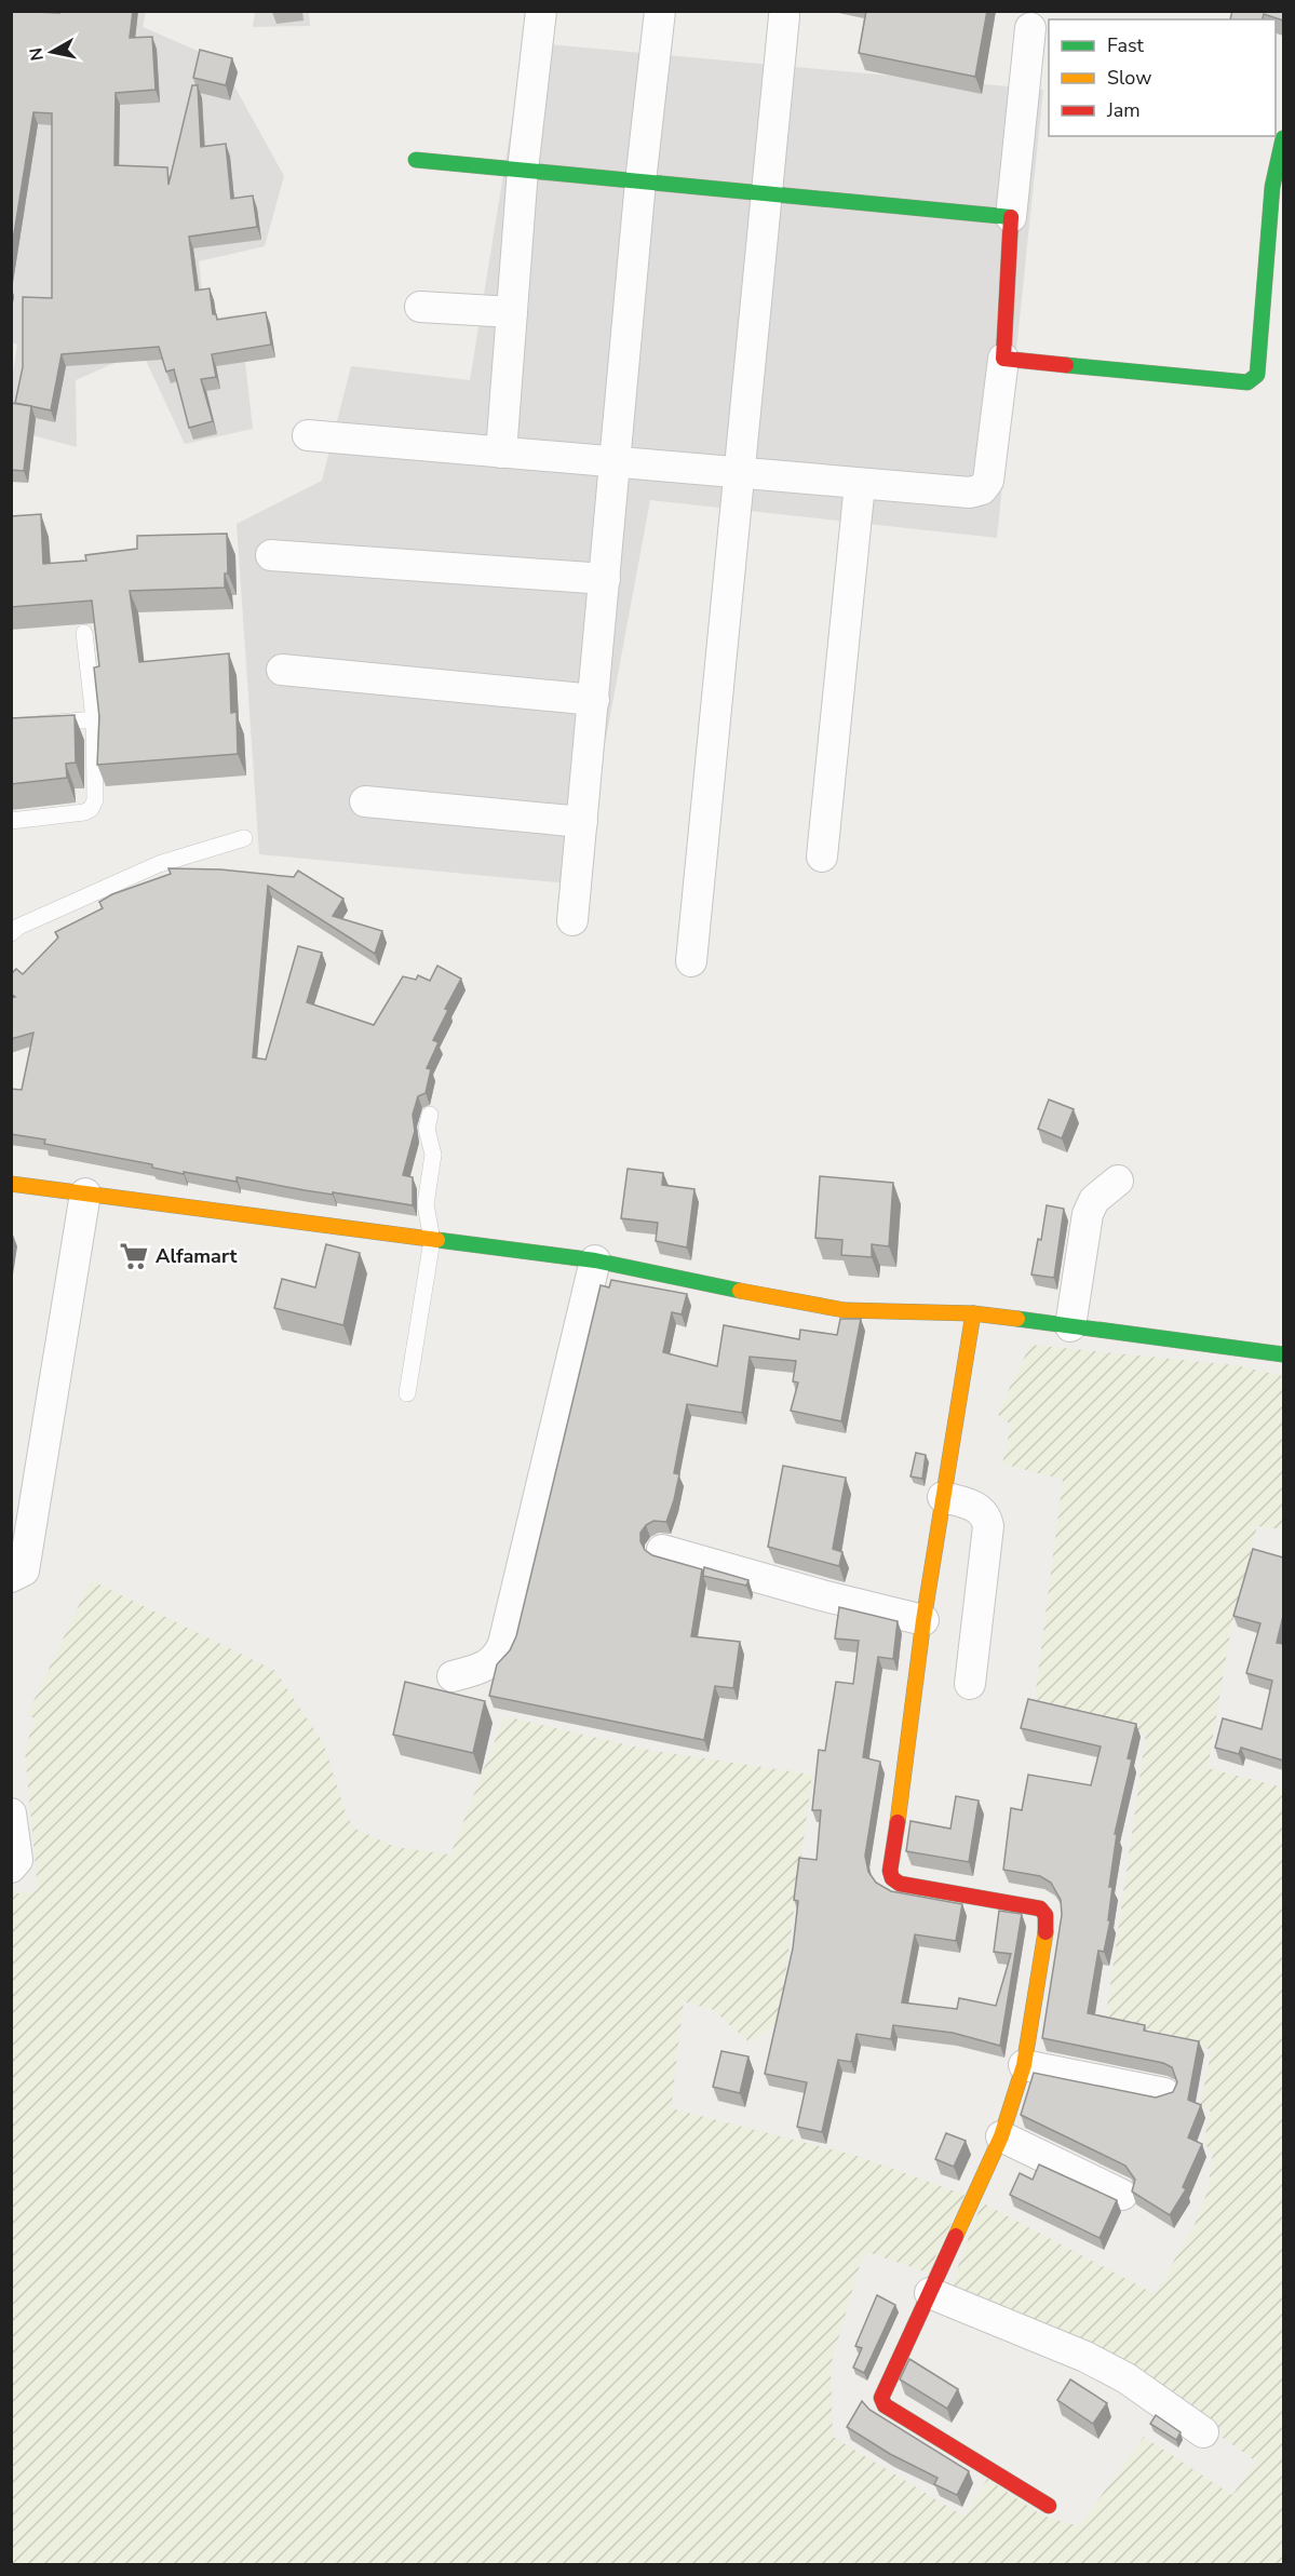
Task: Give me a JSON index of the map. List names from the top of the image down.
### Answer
{
  "places": {
    "supermarket": ["Alfamart"]
  },
  "legend": ["Fast", "Slow", "Jam"],
  "north": "left"
}
